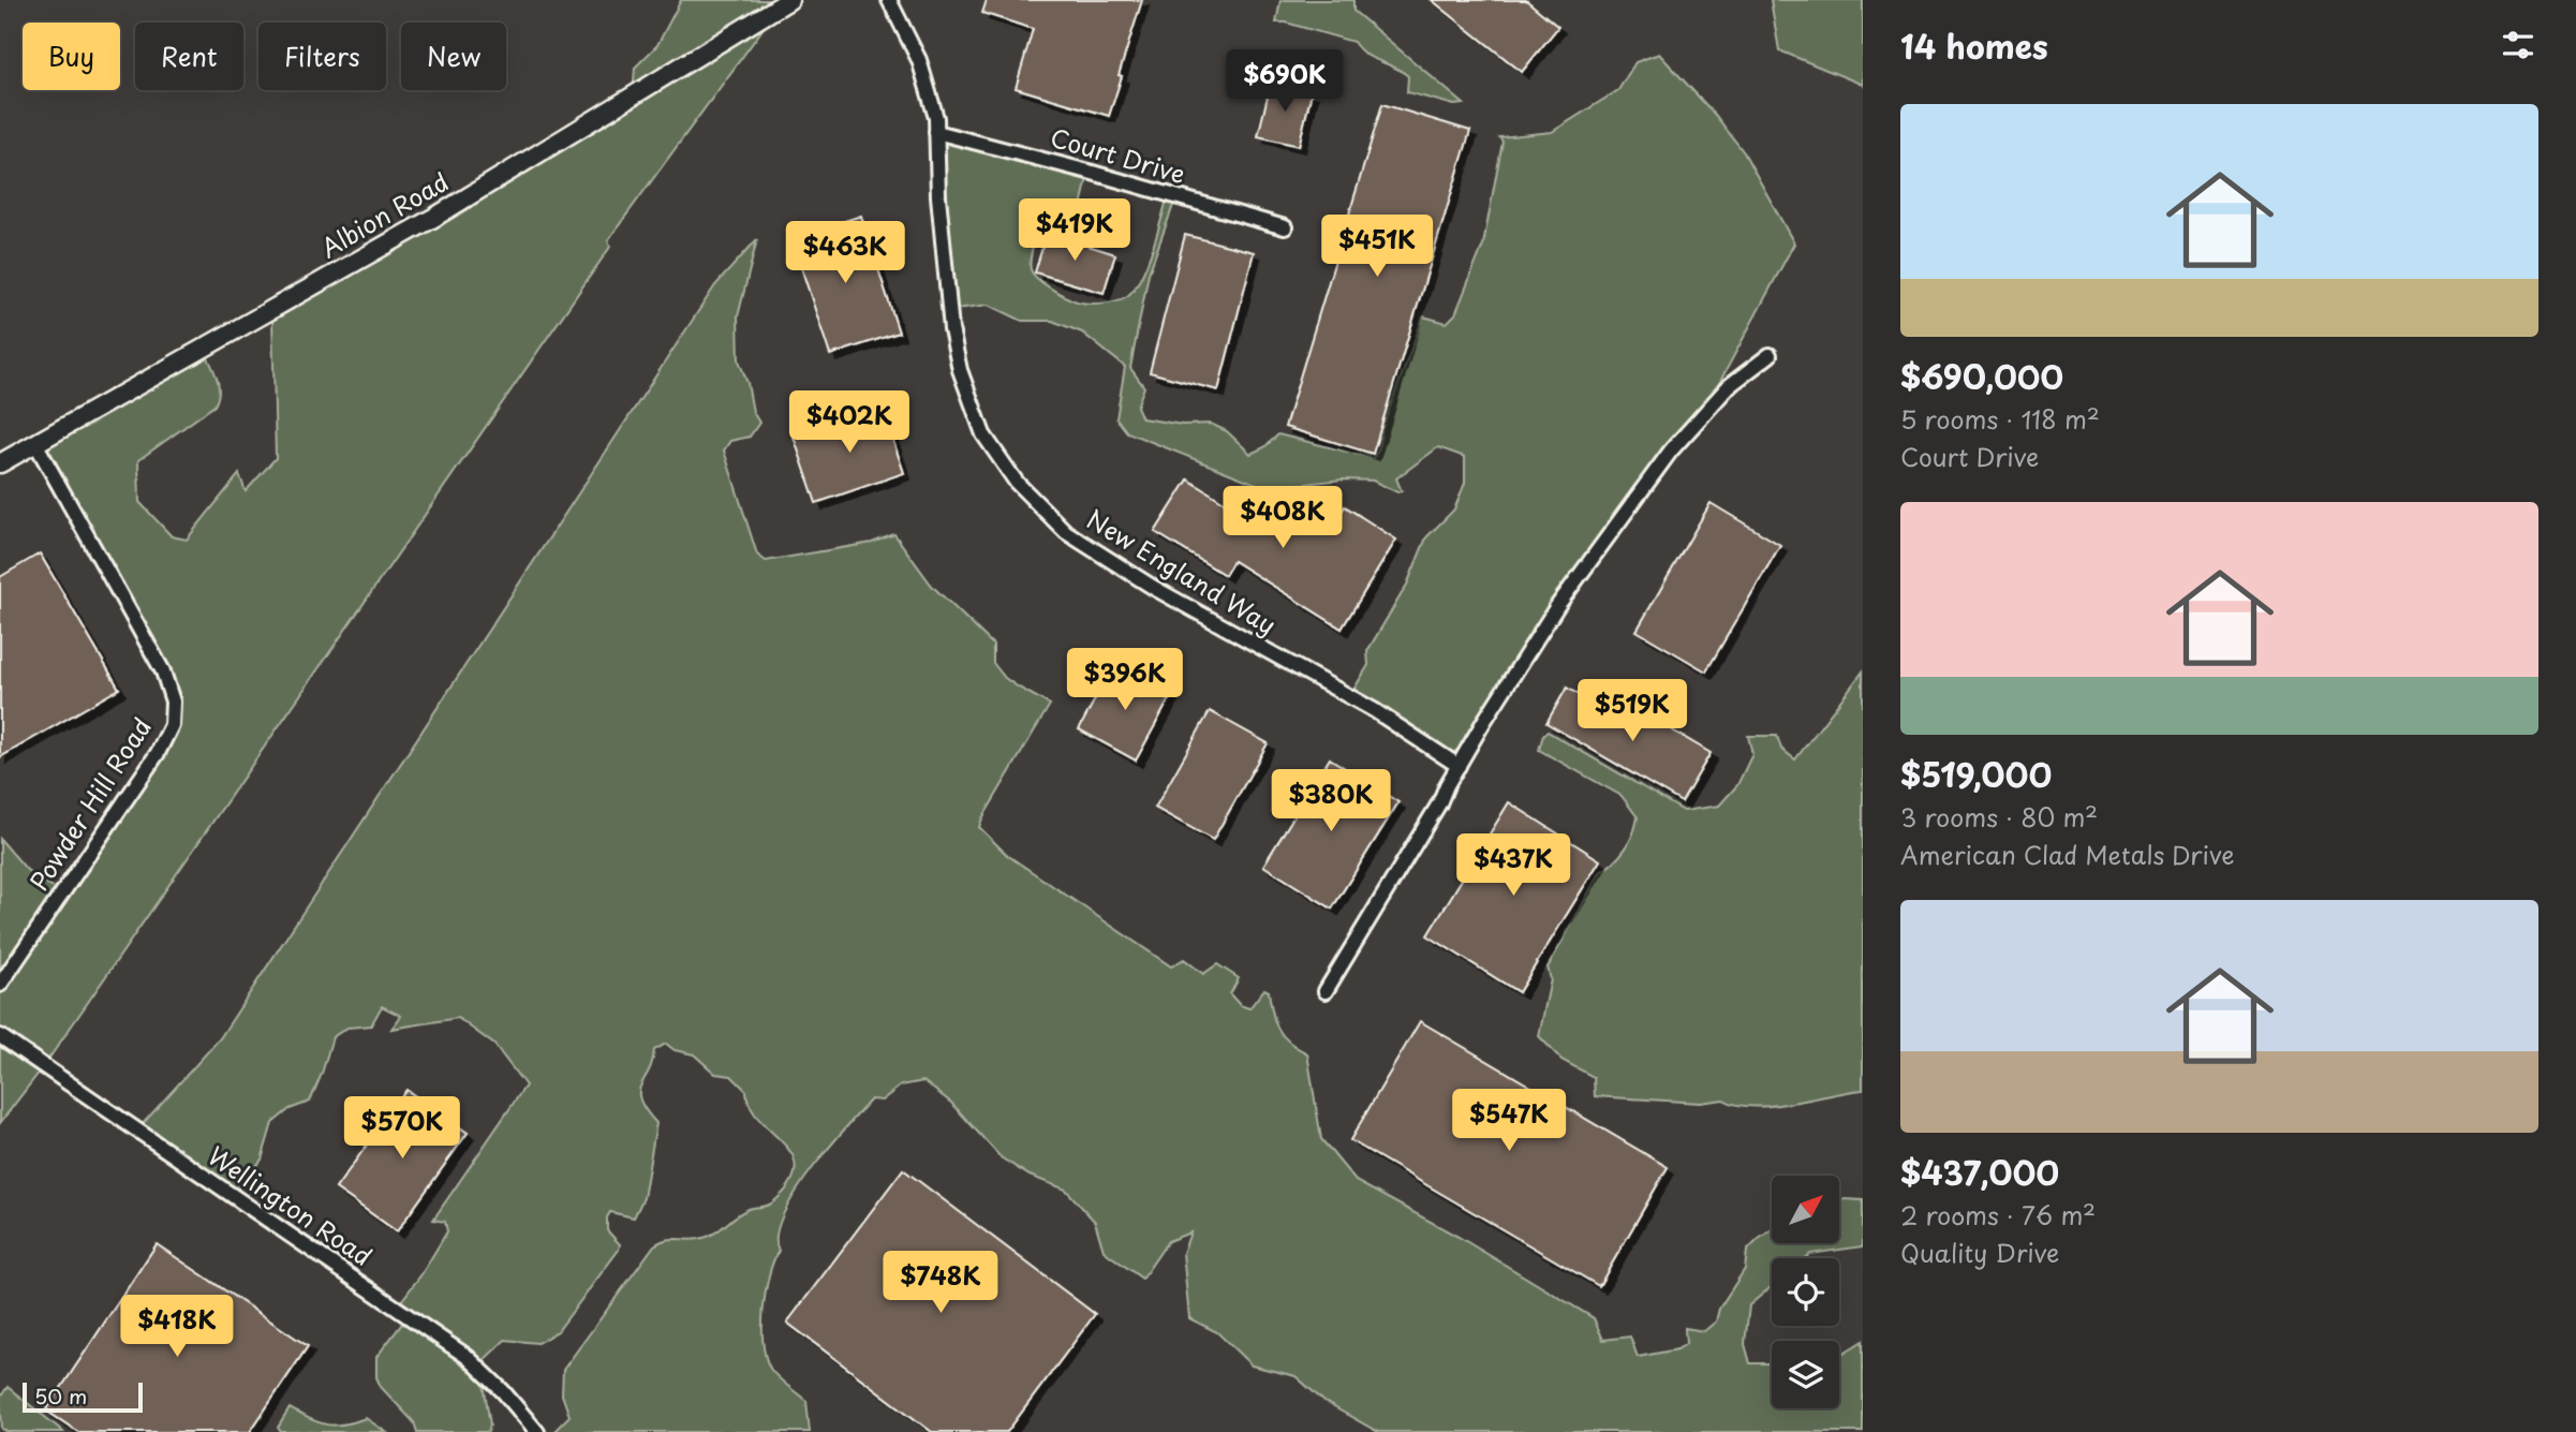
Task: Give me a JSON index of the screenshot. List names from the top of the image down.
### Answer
{
  "streets": {
    "main road": ["Albion Road"],
    "street": [
      "Court Drive",
      "New England Way",
      "Powder Hill Road",
      "Wellington Road"
    ]
  },
  "crossings": [
    ["Court Drive", "New England Way"],
    ["Albion Road", "Powder Hill Road"]
  ],
  "scale_bar": "50 m",
  "north": "top right",
  "page": {
    "heading": "14 homes",
    "chip": [
      "Buy",
      "Rent",
      "Filters",
      "New"
    ],
    "price": [
      "$690K",
      "$419K",
      "$451K",
      "$463K",
      "$402K",
      "$408K",
      "$396K",
      "$519K",
      "$380K",
      "$437K",
      "$547K",
      "$570K",
      "$748K",
      "$418K"
    ],
    "list": [
      {
        "name": "$690,000",
        "note": "5 rooms · 118 m² · Court Drive"
      },
      {
        "name": "$519,000",
        "note": "3 rooms · 80 m² · American Clad Metals Drive"
      },
      {
        "name": "$437,000",
        "note": "2 rooms · 76 m² · Quality Drive"
      }
    ],
    "scale": "50 m"
  }
}
